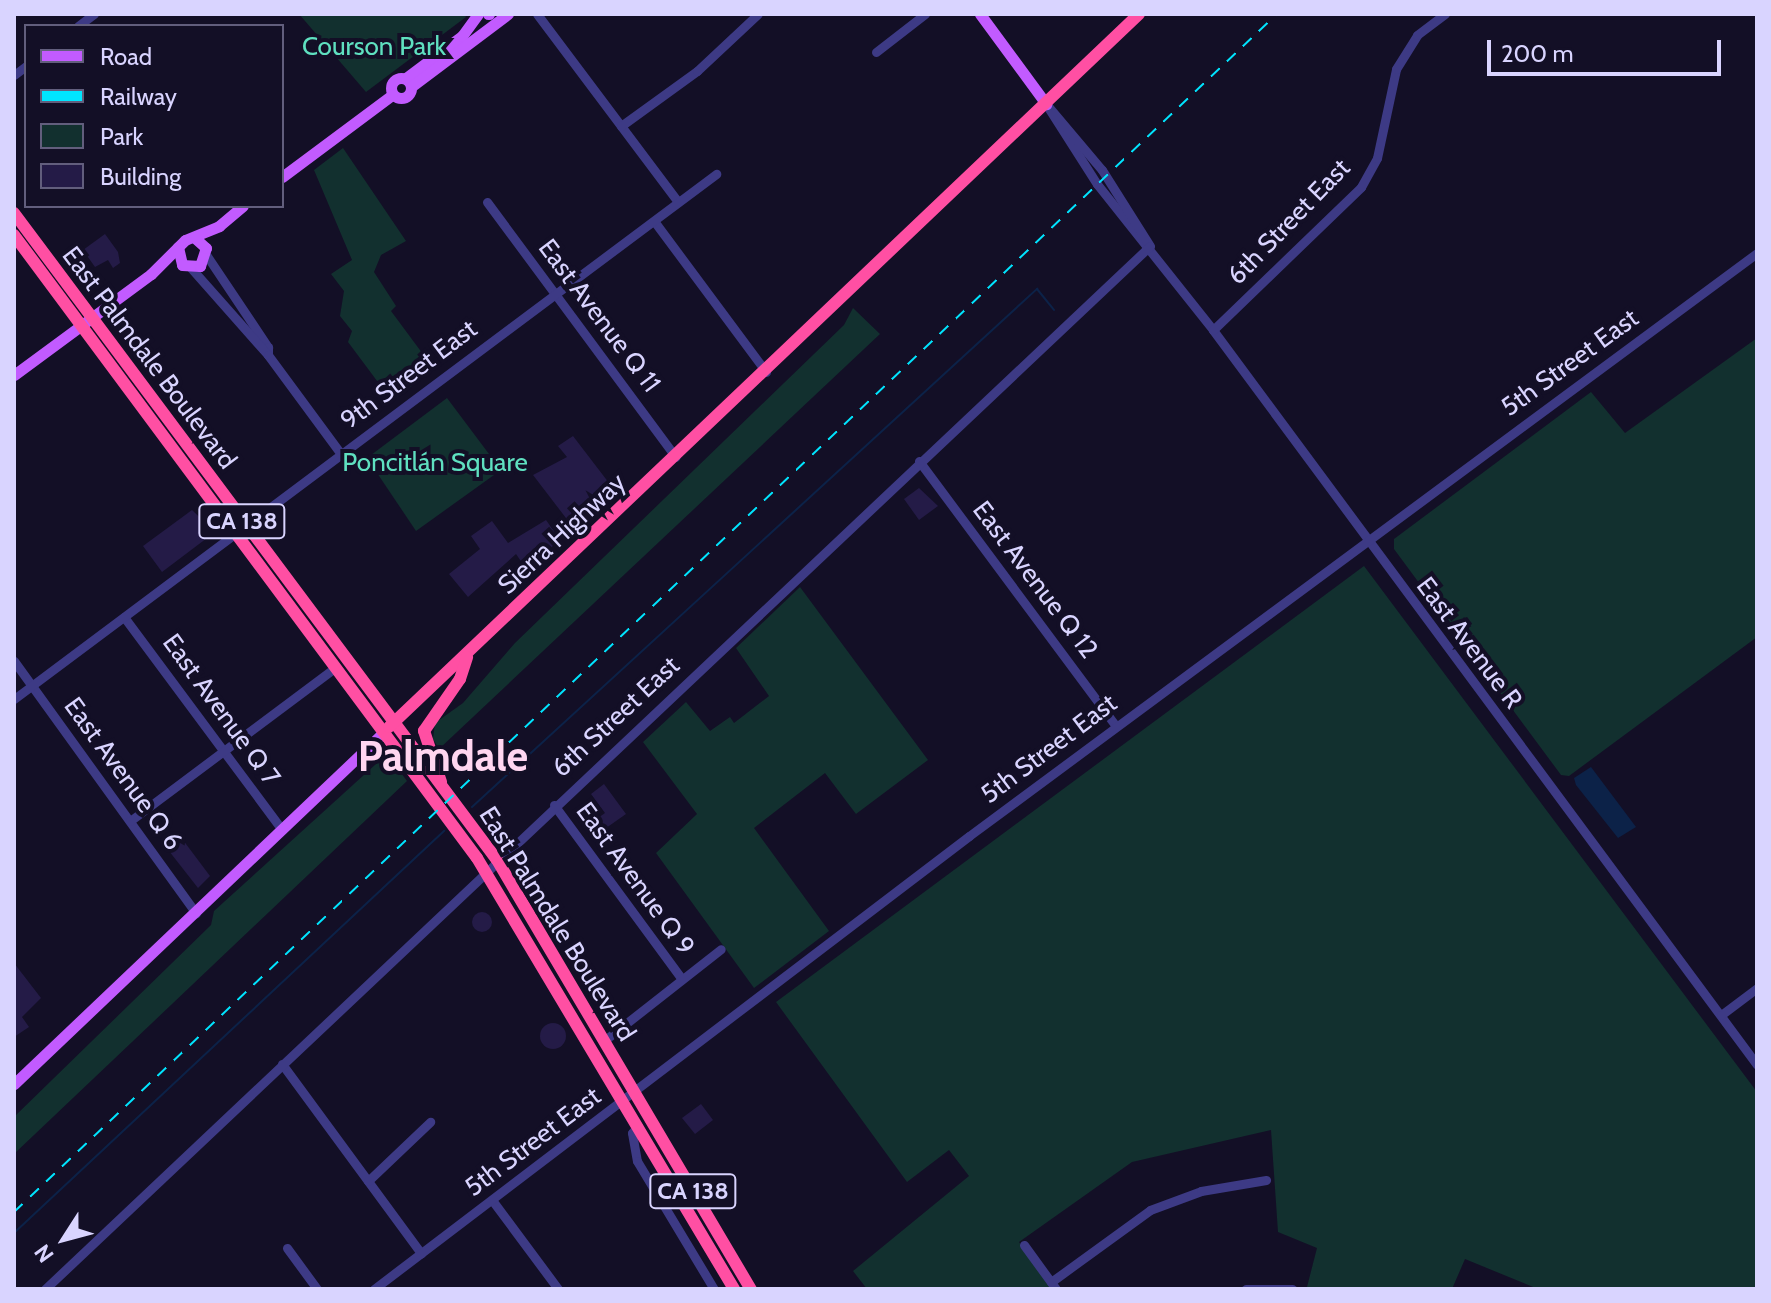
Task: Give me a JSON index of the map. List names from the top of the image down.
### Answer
{
  "streets": {
    "highway": ["East Palmdale Boulevard", "CA 138", "Sierra Highway"],
    "main road": ["East Avenue R"],
    "street": [
      "6th Street East",
      "East Avenue Q 11",
      "5th Street East",
      "9th Street East",
      "East Avenue Q 12",
      "East Avenue Q 7",
      "East Avenue Q 6",
      "East Avenue Q 9"
    ]
  },
  "crossings": [
    ["6th Street East", "East Palmdale Boulevard"],
    ["6th Street East", "East Avenue Q 12"],
    ["6th Street East", "East Avenue R"],
    ["6th Street East", "East Avenue Q 9"],
    ["East Avenue Q 11", "9th Street East"],
    ["East Avenue Q 11", "Sierra Highway"],
    ["East Palmdale Boulevard", "5th Street East"],
    ["East Palmdale Boulevard", "9th Street East"],
    ["East Palmdale Boulevard", "Sierra Highway"],
    ["5th Street East", "East Avenue Q 12"],
    ["5th Street East", "East Avenue R"],
    ["9th Street East", "East Avenue Q 7"],
    ["9th Street East", "East Avenue Q 6"],
    ["Sierra Highway", "East Avenue R"],
    ["Sierra Highway", "East Avenue Q 7"],
    ["Sierra Highway", "East Avenue Q 6"]
  ],
  "districts": ["Palmdale"],
  "parks": ["Courson Park", "Poncitlán Square"],
  "legend": [
    "Road",
    "Railway",
    "Park",
    "Building"
  ],
  "scale_bar": "200 m",
  "north": "bottom left"
}
